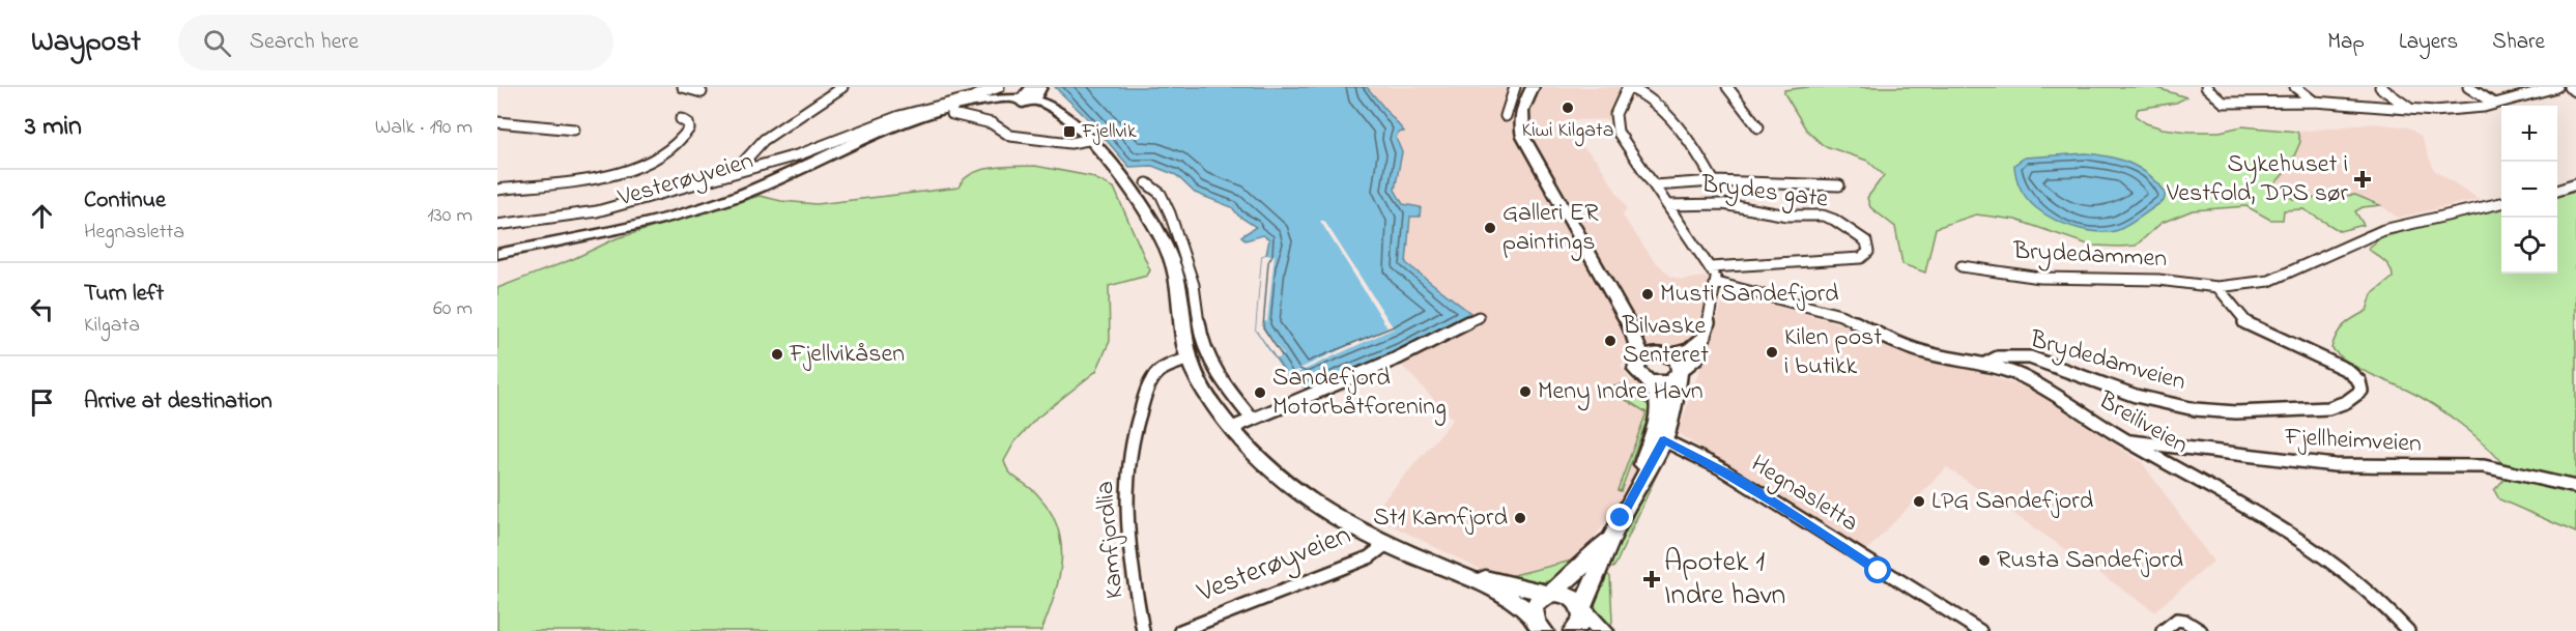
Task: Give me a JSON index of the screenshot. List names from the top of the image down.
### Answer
{
  "streets": {
    "main road": ["Vesterøyveien"],
    "street": [
      "Brydes gate",
      "Brydedammen",
      "Brydedamveien",
      "Breiliveien",
      "Fjellheimveien",
      "Hegnasletta",
      "Kamfjordlia"
    ]
  },
  "crossings": [
    ["Vesterøyveien", "Kamfjordlia"],
    ["Brydes gate", "Breiliveien"],
    ["Brydedammen", "Brydedamveien"],
    ["Brydedamveien", "Breiliveien"],
    ["Breiliveien", "Fjellheimveien"]
  ],
  "places": {
    "other": [
      "Kiwi Kilgata",
      "Galleri ER paintings",
      "Musti Sandefjord",
      "Bilvaske Senteret",
      "Kilen post i butikk",
      "Fjellvikåsen",
      "Meny Indre Havn",
      "Sandefjord Motorbåtforening",
      "LPG Sandefjord",
      "St1 Kamfjord",
      "Rusta Sandefjord"
    ],
    "transit": ["Fjellvik"],
    "health": ["Sykehuset i Vestfold, DPS sør", "Apotek 1 Indre havn"]
  },
  "page": {
    "header": "Waypost",
    "search": "Search here",
    "nav": ["Map", "Layers", "Share"],
    "heading": ["3 min", "Walk · 190 m"],
    "map_buttons": ["+", "−"],
    "list": [
      ["Continue", "Hegnasletta", "130 m"],
      ["Turn left", "Kilgata", "60 m"],
      "Arrive at destination"
    ]
  }
}
